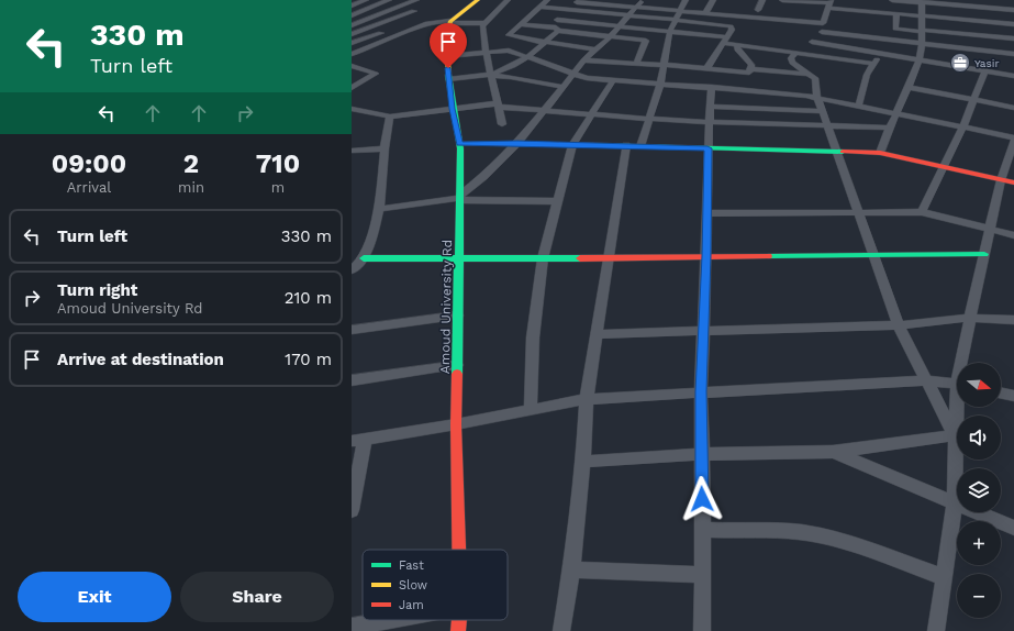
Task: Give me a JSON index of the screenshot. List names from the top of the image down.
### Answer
{
  "streets": {
    "street": ["Amoud University Rd"]
  },
  "places": {
    "office": ["Yasir"]
  },
  "legend": ["Fast", "Slow", "Jam"],
  "north": "right",
  "page": {
    "turn": ["330 m", "Turn left"],
    "eta": [
      "09:00",
      "Arrival",
      "2",
      "min",
      "710",
      "m"
    ],
    "list": [
      {
        "name": "Turn left",
        "value": "330 m"
      },
      {
        "name": "Turn right",
        "note": "Amoud University Rd",
        "value": "210 m"
      },
      {
        "name": "Arrive at destination",
        "value": "170 m"
      }
    ],
    "map_buttons": ["+", "−"],
    "buttons": ["Exit", "Share"]
  }
}
